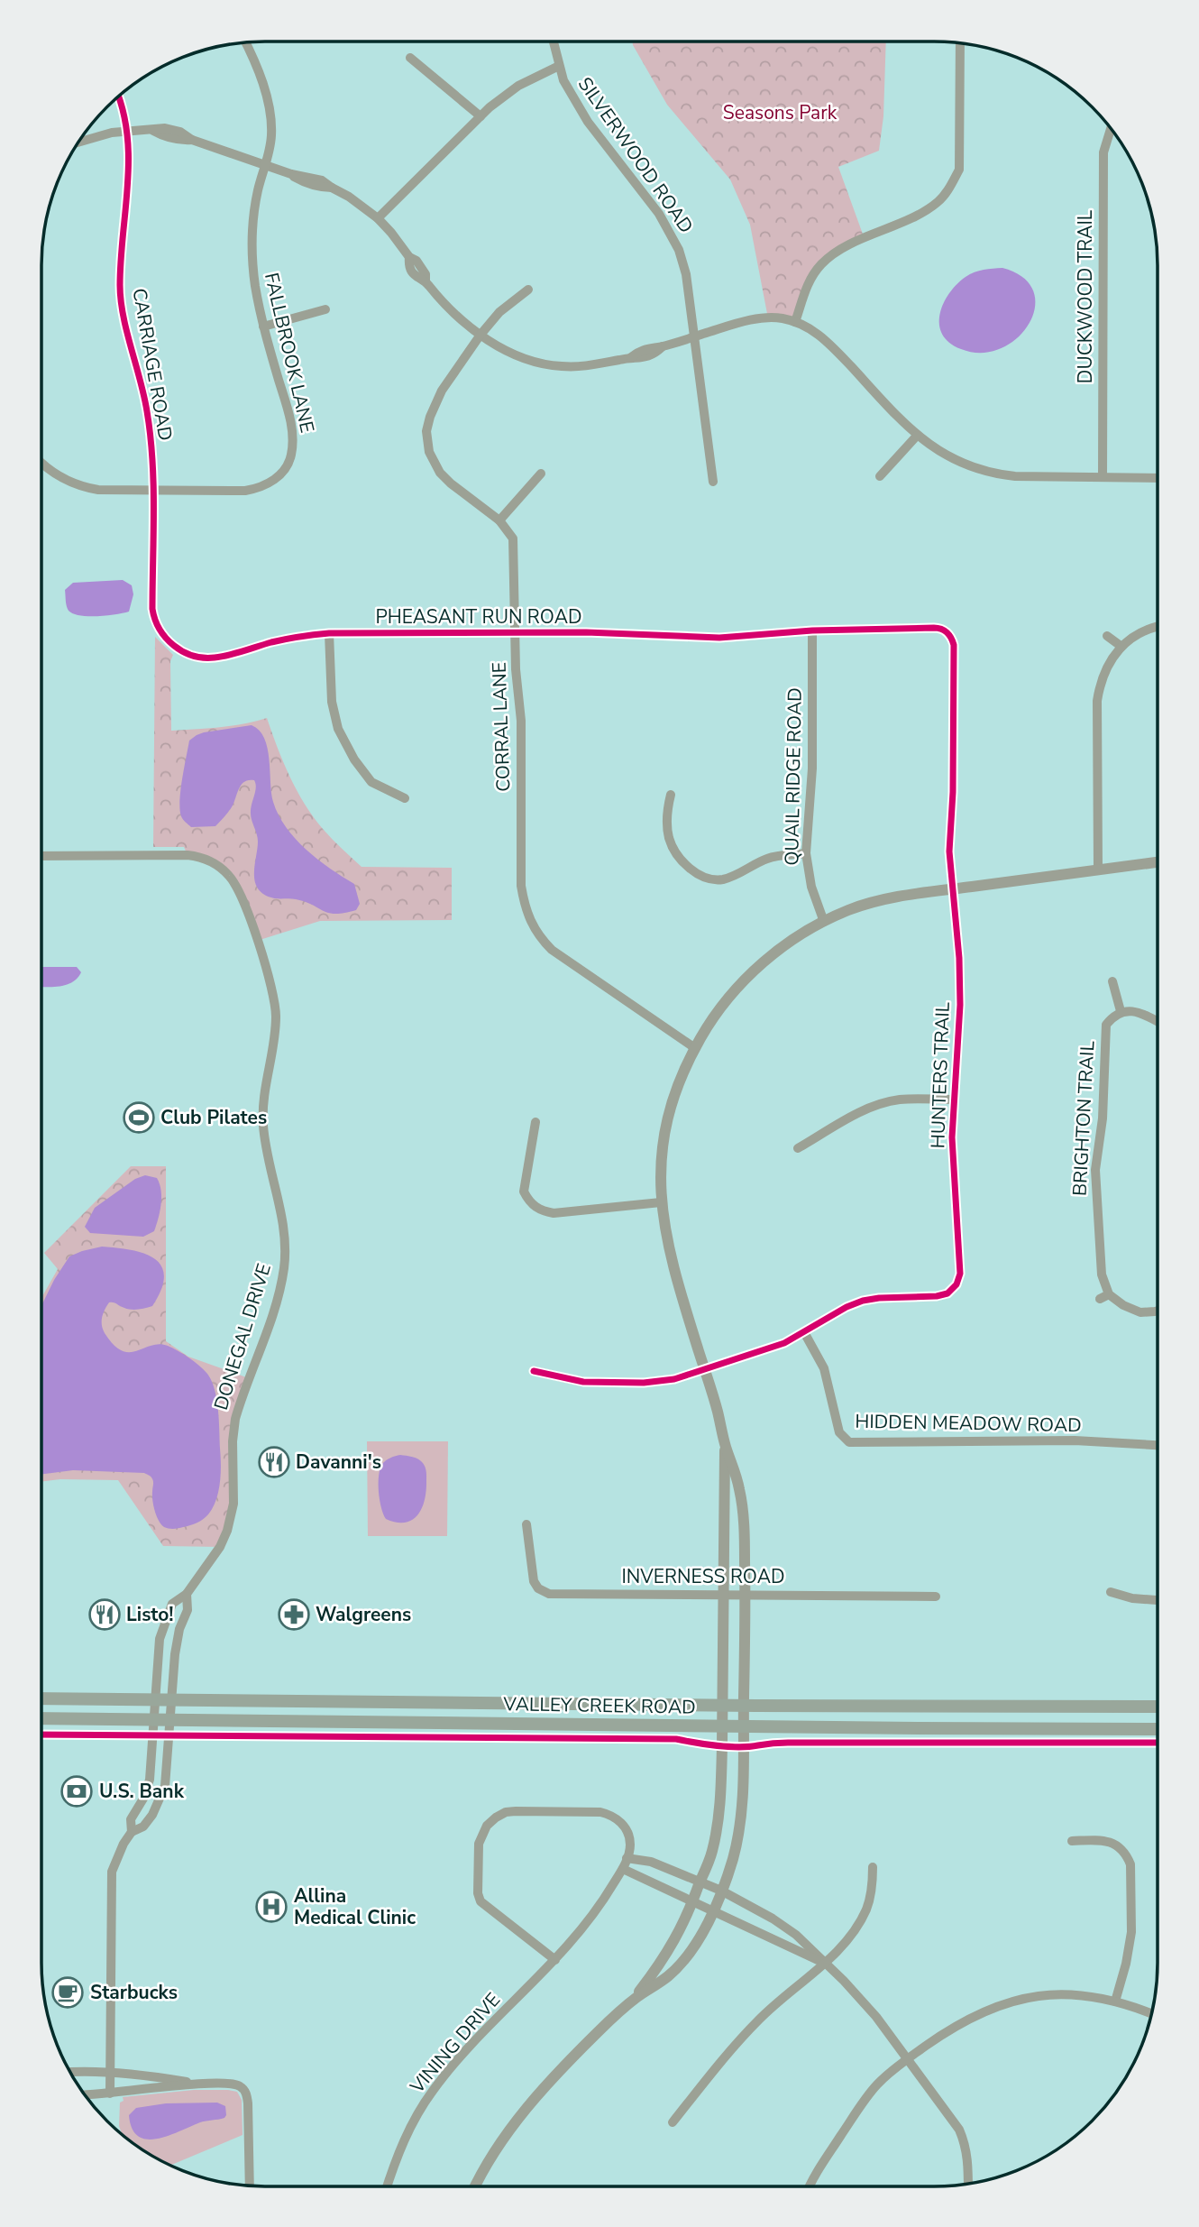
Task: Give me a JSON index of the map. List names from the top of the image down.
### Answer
{
  "streets": {
    "main road": ["VALLEY CREEK ROAD"],
    "street": [
      "SILVERWOOD ROAD",
      "DUCKWOOD TRAIL",
      "FALLBROOK LANE",
      "CARRIAGE ROAD",
      "PHEASANT RUN ROAD",
      "CORRAL LANE",
      "QUAIL RIDGE ROAD",
      "HUNTERS TRAIL",
      "BRIGHTON TRAIL",
      "DONEGAL DRIVE",
      "HIDDEN MEADOW ROAD",
      "INVERNESS ROAD",
      "VINING DRIVE"
    ]
  },
  "crossings": [
    ["FALLBROOK LANE", "CARRIAGE ROAD"],
    ["FALLBROOK LANE", "PHEASANT RUN ROAD"],
    ["CARRIAGE ROAD", "PHEASANT RUN ROAD"],
    ["PHEASANT RUN ROAD", "CORRAL LANE"],
    ["PHEASANT RUN ROAD", "QUAIL RIDGE ROAD"],
    ["PHEASANT RUN ROAD", "HUNTERS TRAIL"],
    ["HUNTERS TRAIL", "HIDDEN MEADOW ROAD"],
    ["DONEGAL DRIVE", "VALLEY CREEK ROAD"]
  ],
  "parks": ["Seasons Park"],
  "places": {
    "sports": ["Club Pilates"],
    "restaurant": ["Davanni's", "Listo!"],
    "pharmacy": ["Walgreens"],
    "bank": ["U.S. Bank"],
    "hospital": ["Allina Medical Clinic"],
    "cafe": ["Starbucks"]
  }
}
